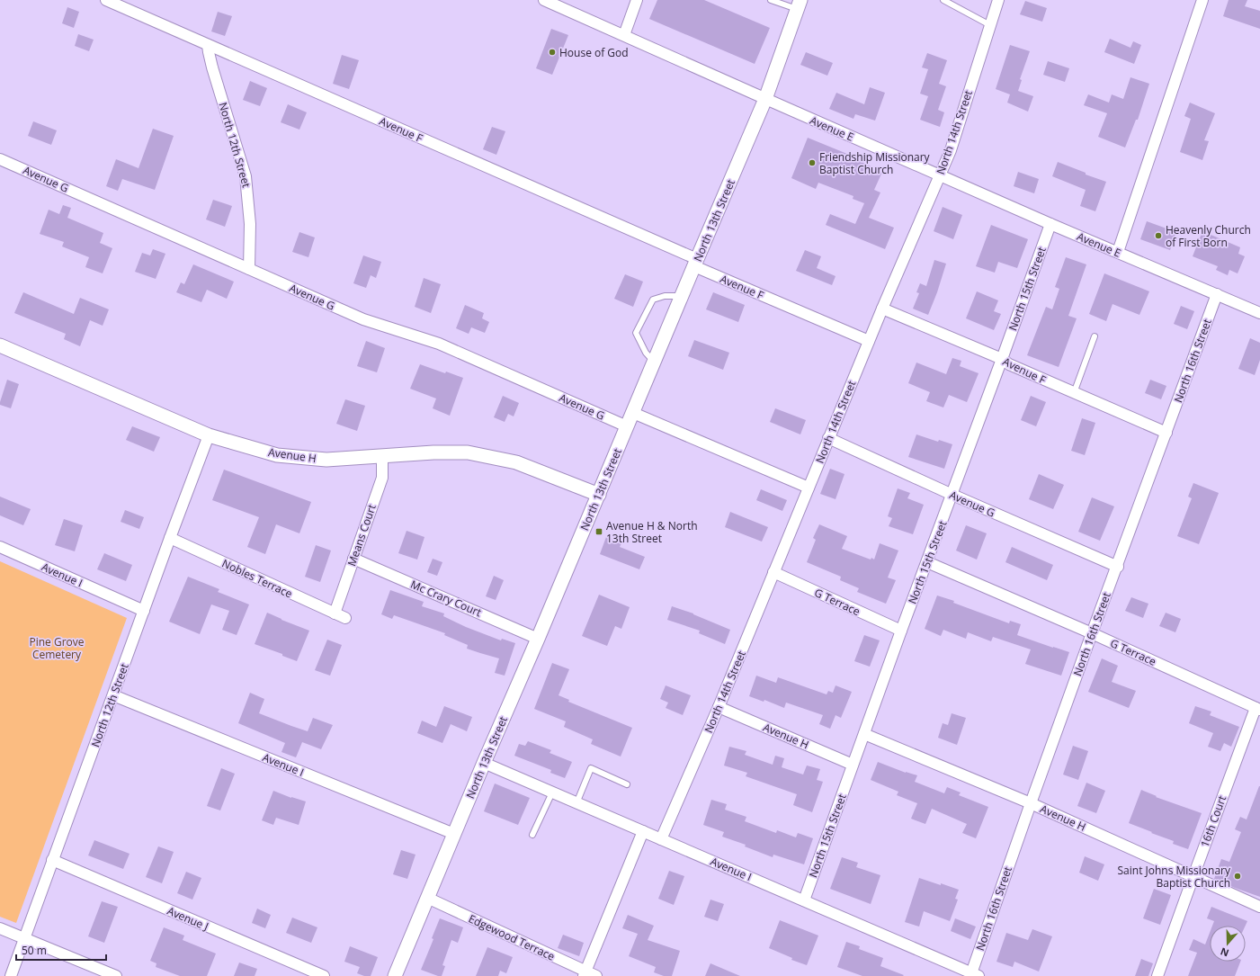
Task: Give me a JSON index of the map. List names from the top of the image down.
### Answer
{
  "streets": {
    "street": [
      "Avenue E",
      "Avenue F",
      "North 14th Street",
      "North 12th Street",
      "Avenue G",
      "North 13th Street",
      "North 15th Street",
      "North 16th Street",
      "Avenue H",
      "Means Court",
      "Avenue I",
      "Nobles Terrace",
      "Mc Crary Court",
      "G Terrace",
      "16th Court",
      "Avenue J",
      "Edgewood Terrace"
    ]
  },
  "crossings": [
    ["Avenue E", "North 14th Street"],
    ["Avenue E", "North 13th Street"],
    ["Avenue E", "North 15th Street"],
    ["Avenue E", "North 16th Street"],
    ["Avenue F", "North 14th Street"],
    ["Avenue F", "North 12th Street"],
    ["Avenue F", "North 13th Street"],
    ["Avenue F", "North 15th Street"],
    ["Avenue F", "North 16th Street"],
    ["North 14th Street", "Avenue G"],
    ["North 14th Street", "Avenue H"],
    ["North 14th Street", "Avenue I"],
    ["North 14th Street", "G Terrace"],
    ["North 12th Street", "Avenue G"],
    ["North 12th Street", "Avenue H"],
    ["North 12th Street", "Avenue I"],
    ["North 12th Street", "Nobles Terrace"],
    ["North 12th Street", "Avenue J"],
    ["Avenue G", "North 13th Street"],
    ["Avenue G", "North 15th Street"],
    ["Avenue G", "North 16th Street"],
    ["North 13th Street", "Avenue H"],
    ["North 13th Street", "Avenue I"],
    ["North 13th Street", "Mc Crary Court"],
    ["North 13th Street", "Edgewood Terrace"],
    ["North 15th Street", "Avenue H"],
    ["North 15th Street", "Avenue I"],
    ["North 15th Street", "G Terrace"],
    ["North 16th Street", "Avenue H"],
    ["North 16th Street", "Avenue I"],
    ["North 16th Street", "G Terrace"],
    ["Avenue H", "Means Court"],
    ["Avenue H", "16th Court"],
    ["Means Court", "Nobles Terrace"],
    ["Means Court", "Mc Crary Court"],
    ["G Terrace", "16th Court"]
  ],
  "parks": ["Pine Grove Cemetery"],
  "places": {
    "other": [
      "House of God",
      "Friendship Missionary Baptist Church",
      "Heavenly Church of First Born",
      "Saint Johns Missionary Baptist Church"
    ],
    "transit": ["Avenue H & North 13th Street"]
  },
  "scale_bar": "50 m",
  "north": "bottom"
}
